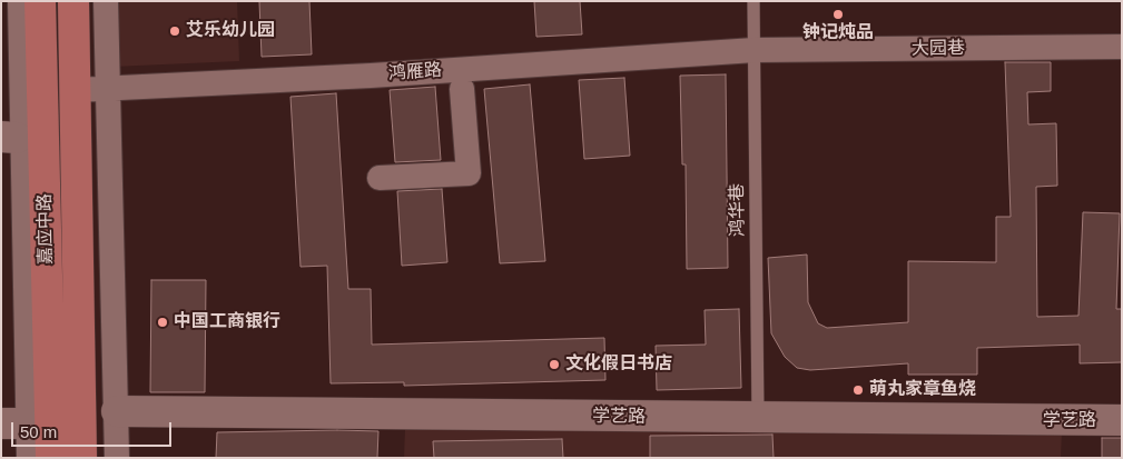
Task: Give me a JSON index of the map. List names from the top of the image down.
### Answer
{
  "streets": {
    "main road": ["嘉应中路"],
    "street": ["大园巷", "鸿雁路", "学艺路"],
    "lane": ["鸿华巷"]
  },
  "crossings": [
    ["大园巷", "鸿雁路"],
    ["大园巷", "鸿华巷"],
    ["鸿雁路", "鸿华巷"],
    ["鸿雁路", "嘉应中路"],
    ["鸿华巷", "学艺路"]
  ],
  "places": [
    "钟记炖品",
    "艾乐幼儿园",
    "中国工商银行",
    "文化假日书店",
    "萌丸家章鱼烧"
  ],
  "scale_bar": "50 m"
}
